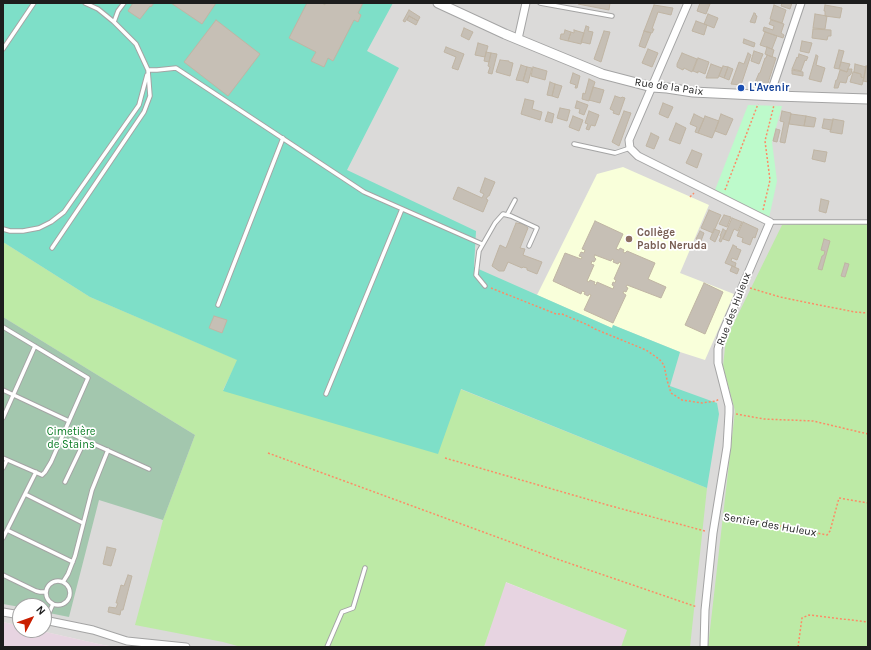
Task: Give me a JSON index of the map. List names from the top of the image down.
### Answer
{
  "streets": {
    "street": ["Rue de la Paix", "Rue des Huleux"],
    "path": ["Sentier des Huleux"]
  },
  "crossings": [
    ["Rue des Huleux", "Sentier des Huleux"]
  ],
  "parks": ["Cimetière de Stains"],
  "places": ["L'Avenir", "Collège Pablo Neruda"],
  "north": "top right"
}
